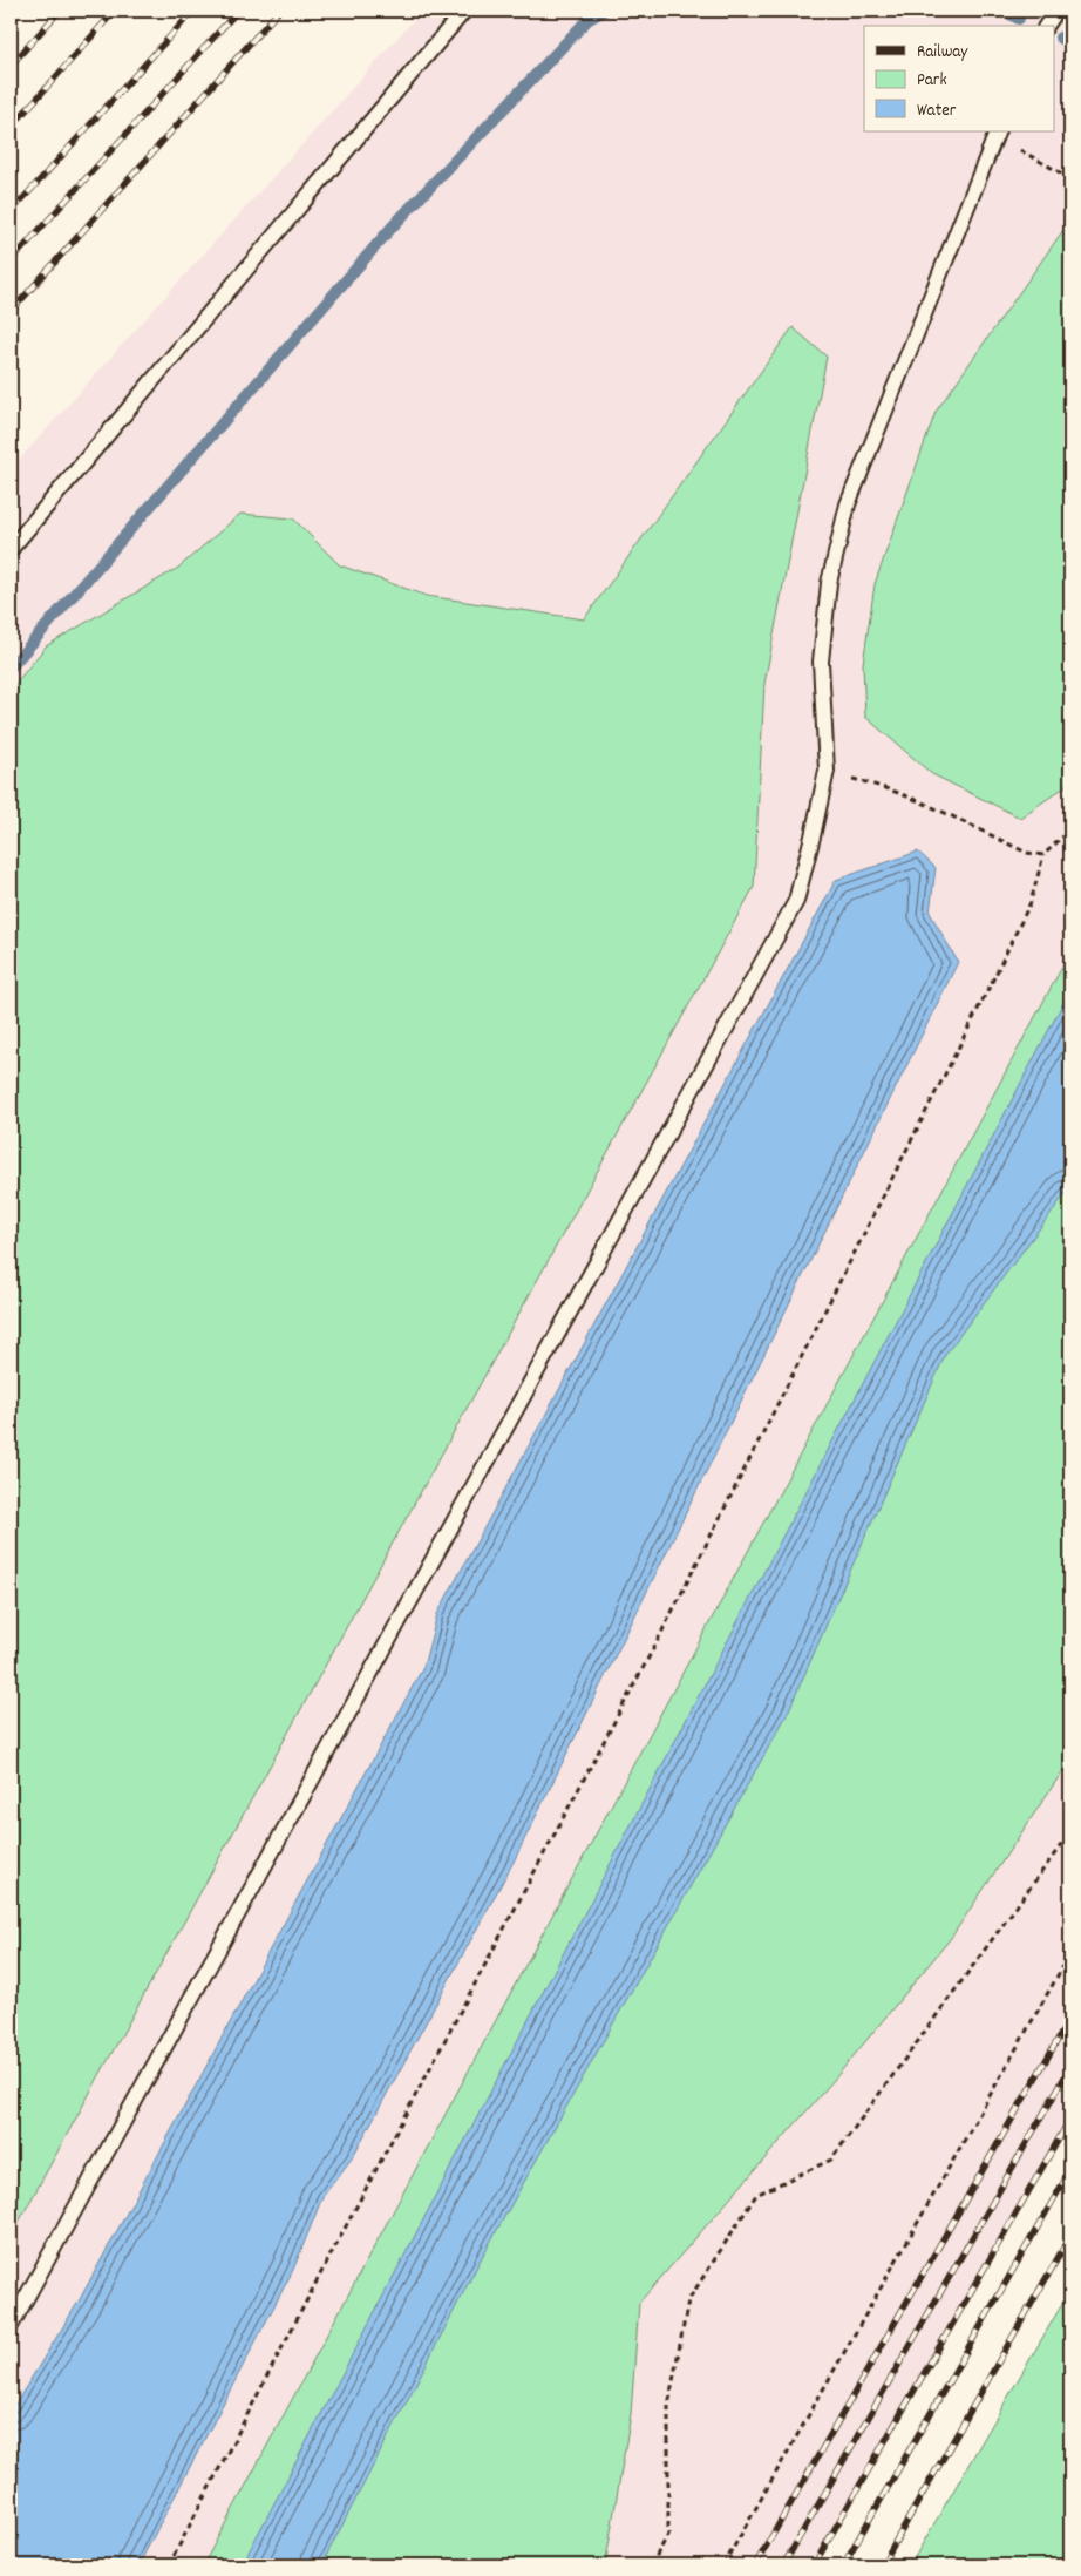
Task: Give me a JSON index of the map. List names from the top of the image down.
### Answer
{
  "legend": ["Railway", "Park", "Water"]
}
